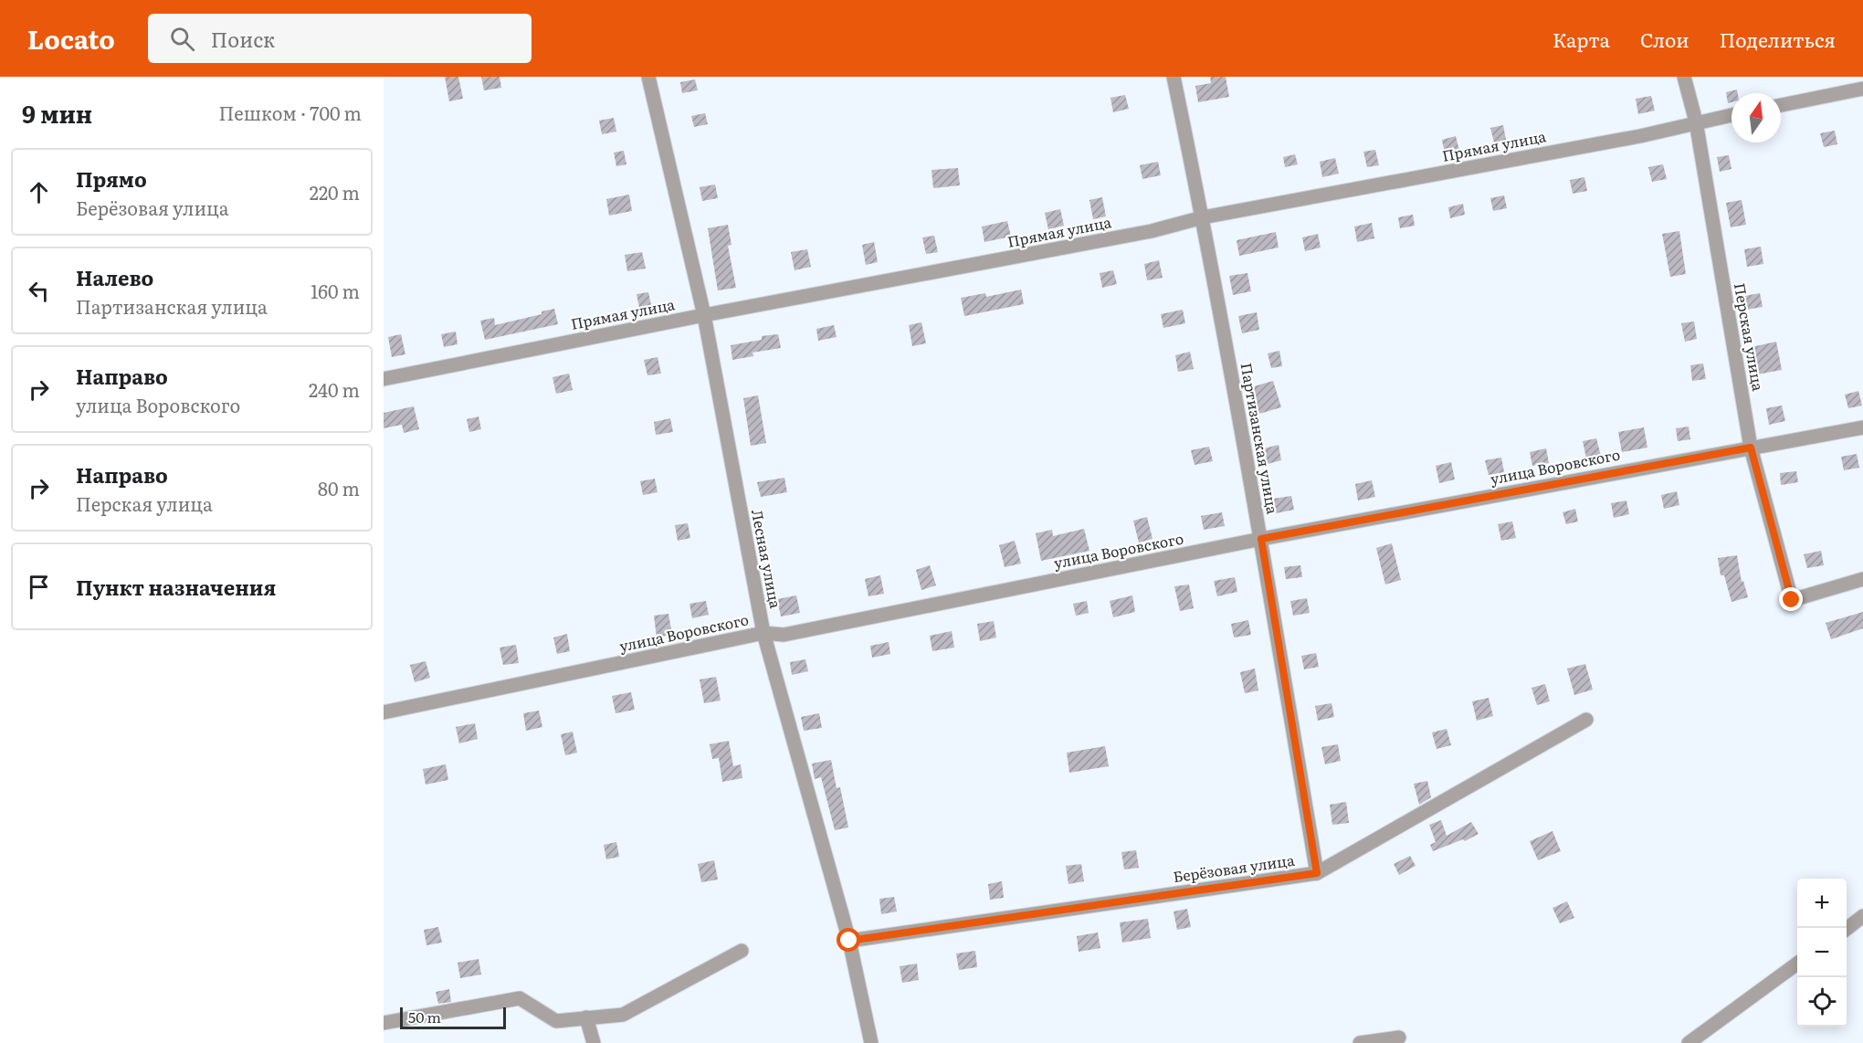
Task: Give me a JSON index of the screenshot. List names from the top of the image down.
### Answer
{
  "streets": {
    "street": [
      "Прямая улица",
      "Перская улица",
      "Партизанская улица",
      "улица Воровского",
      "Лесная улица",
      "Берёзовая улица"
    ]
  },
  "crossings": [
    ["Прямая улица", "Перская улица"],
    ["Прямая улица", "Партизанская улица"],
    ["Прямая улица", "Лесная улица"],
    ["Перская улица", "улица Воровского"],
    ["Партизанская улица", "улица Воровского"],
    ["Партизанская улица", "Берёзовая улица"],
    ["улица Воровского", "Лесная улица"],
    ["Лесная улица", "Берёзовая улица"]
  ],
  "scale_bar": "50 m",
  "north": "top",
  "page": {
    "header": "Locato",
    "search": "Поиск",
    "nav": ["Карта", "Слои", "Поделиться"],
    "heading": ["9 мин", "Пешком · 700 m"],
    "list": [
      ["Прямо", "Берёзовая улица", "220 m"],
      ["Налево", "Партизанская улица", "160 m"],
      ["Направо", "улица Воровского", "240 m"],
      ["Направо", "Перская улица", "80 m"],
      "Пункт назначения"
    ],
    "map_buttons": ["+", "−"],
    "scale": "50 m"
  }
}
